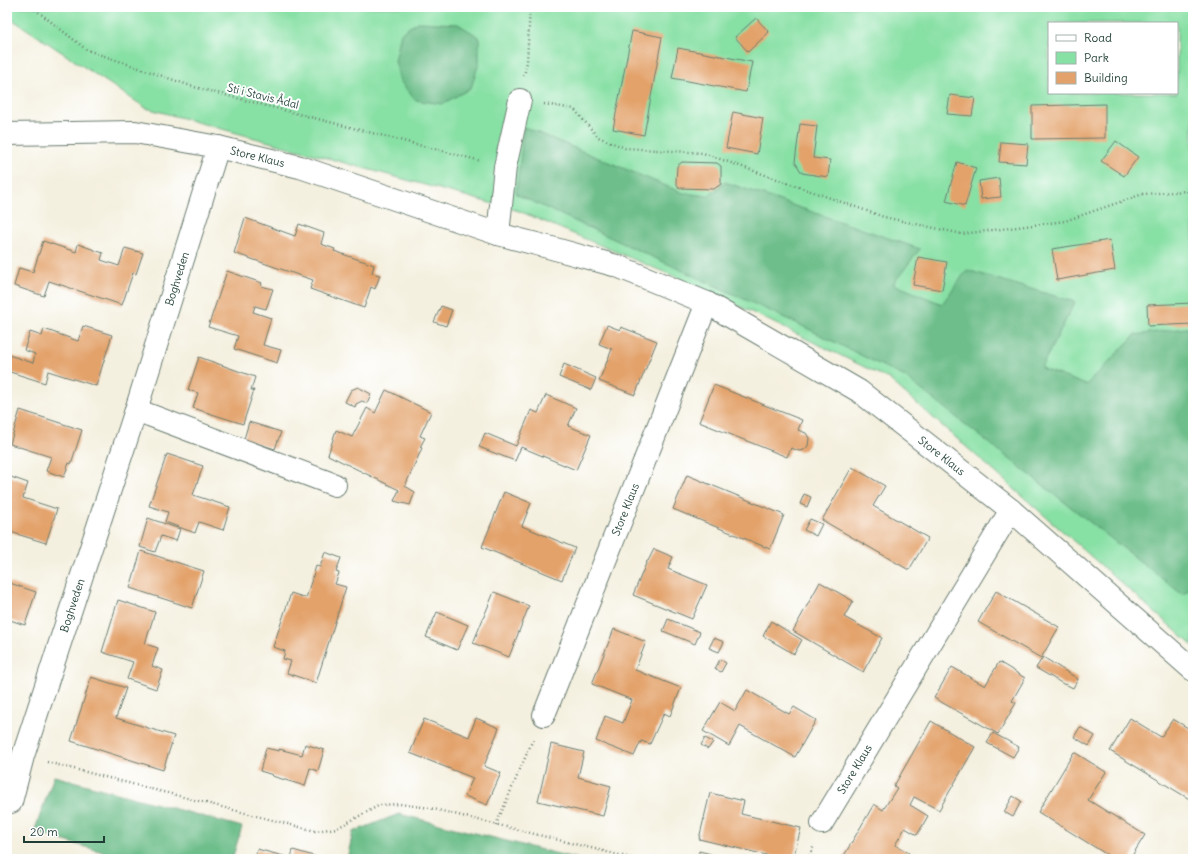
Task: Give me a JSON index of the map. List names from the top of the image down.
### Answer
{
  "streets": {
    "street": ["Store Klaus", "Boghveden"],
    "path": ["Sti i Stavis Ådal"]
  },
  "crossings": [
    ["Store Klaus", "Boghveden"]
  ],
  "legend": ["Road", "Park", "Building"],
  "scale_bar": "20 m"
}
